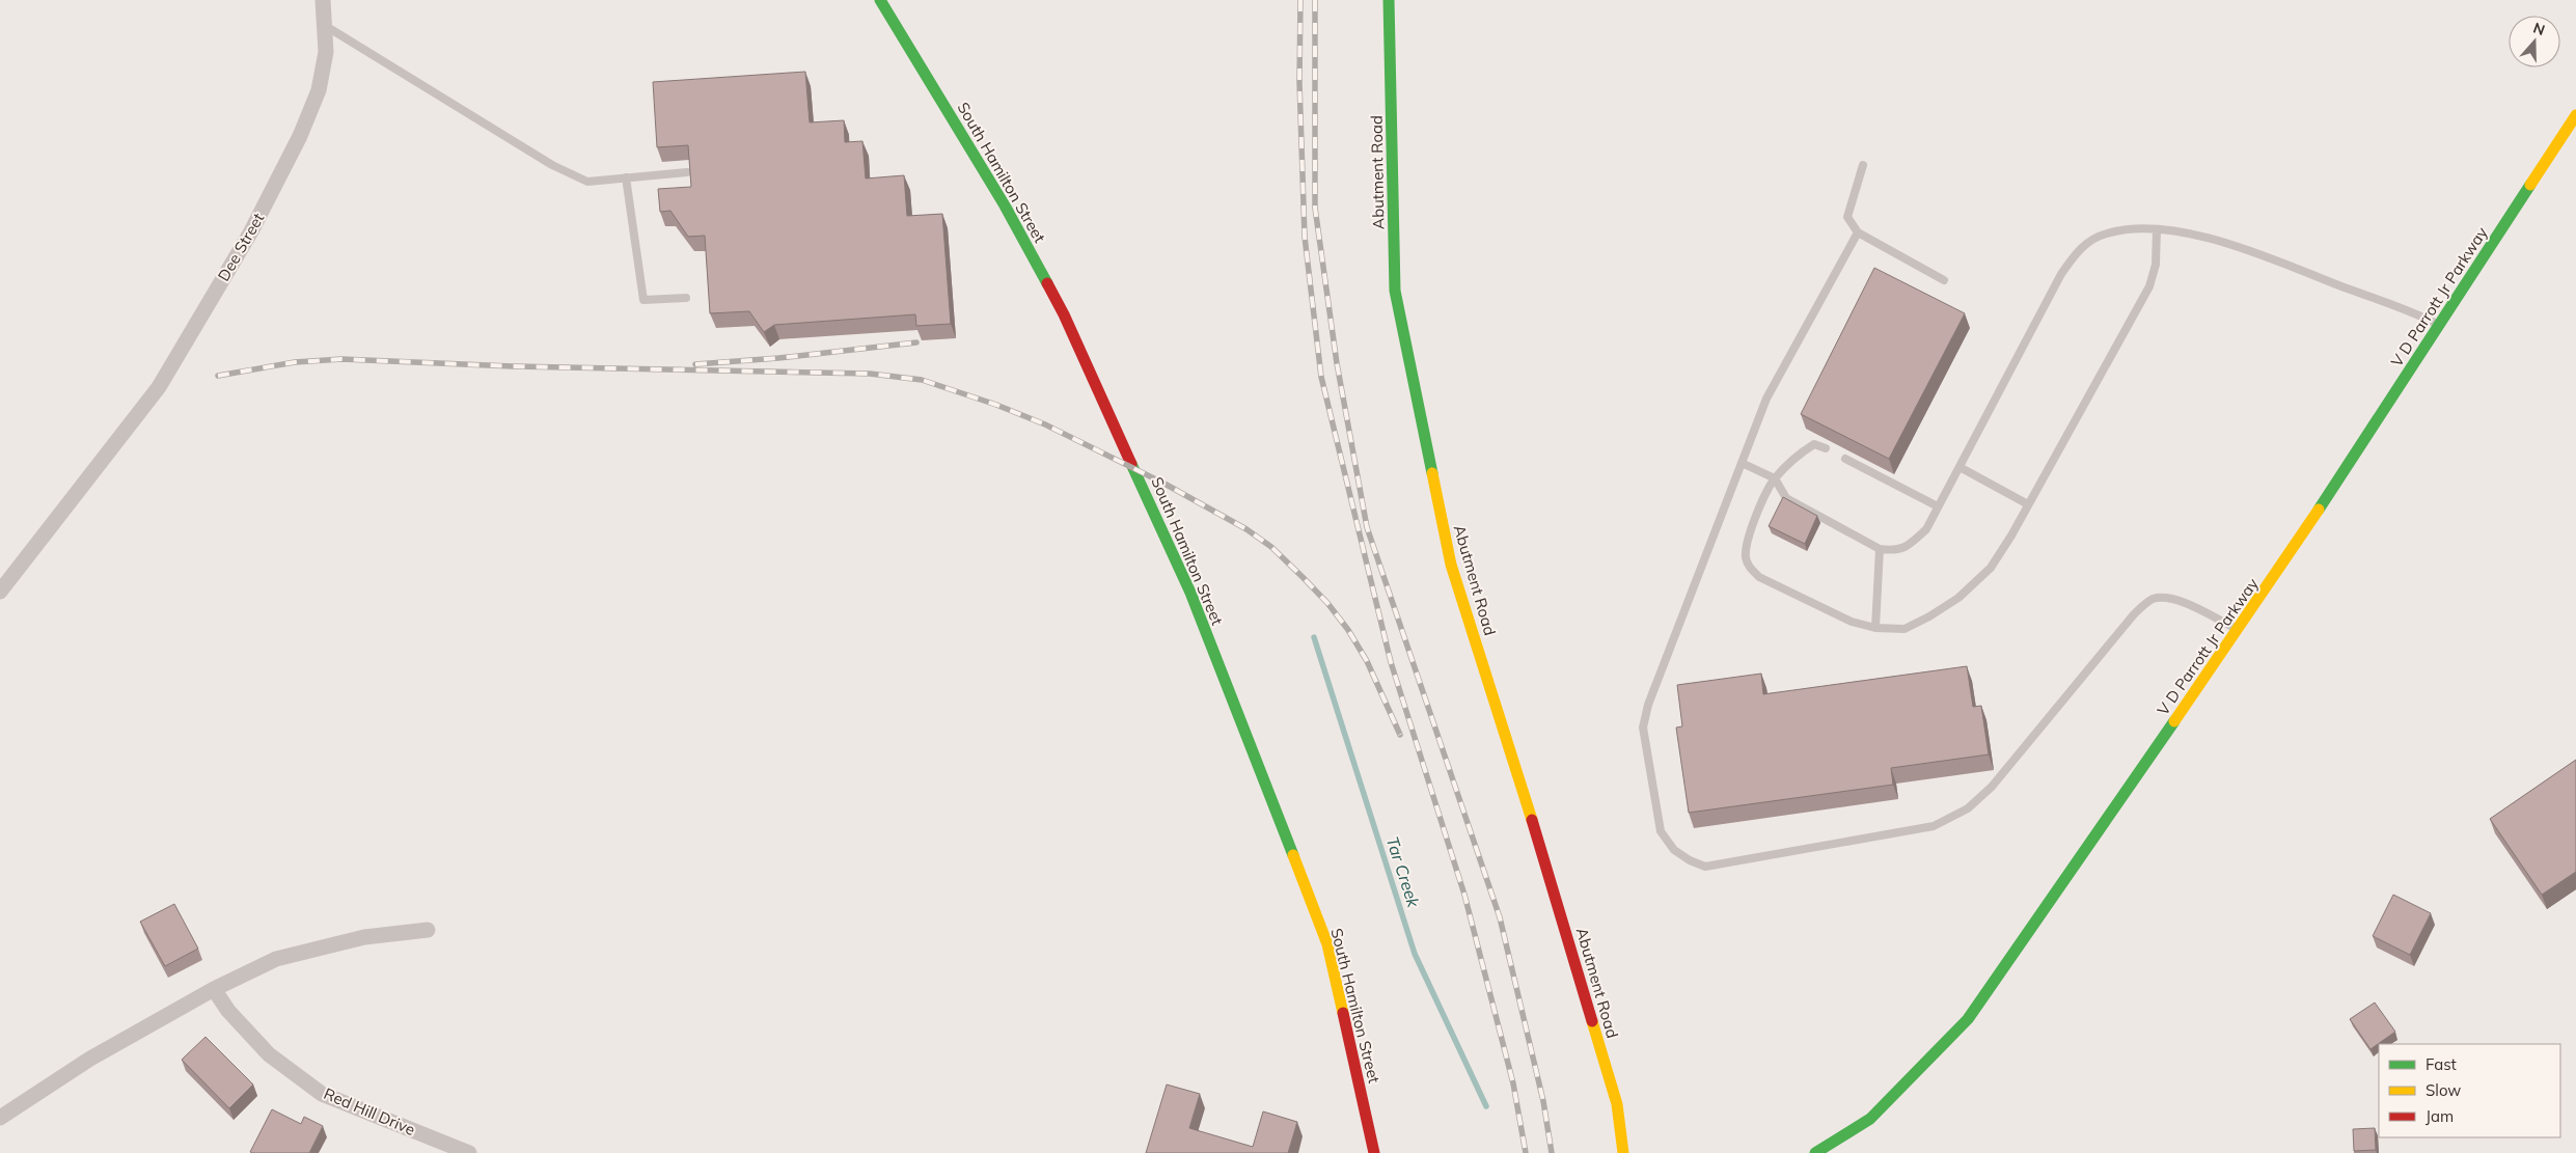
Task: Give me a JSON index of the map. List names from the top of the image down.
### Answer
{
  "streets": {
    "street": [
      "South Hamilton Street",
      "Abutment Road",
      "Dee Street",
      "V D Parrott Jr Parkway",
      "Red Hill Drive"
    ]
  },
  "water": ["Tar Creek"],
  "legend": ["Fast", "Slow", "Jam"],
  "north": "top"
}
